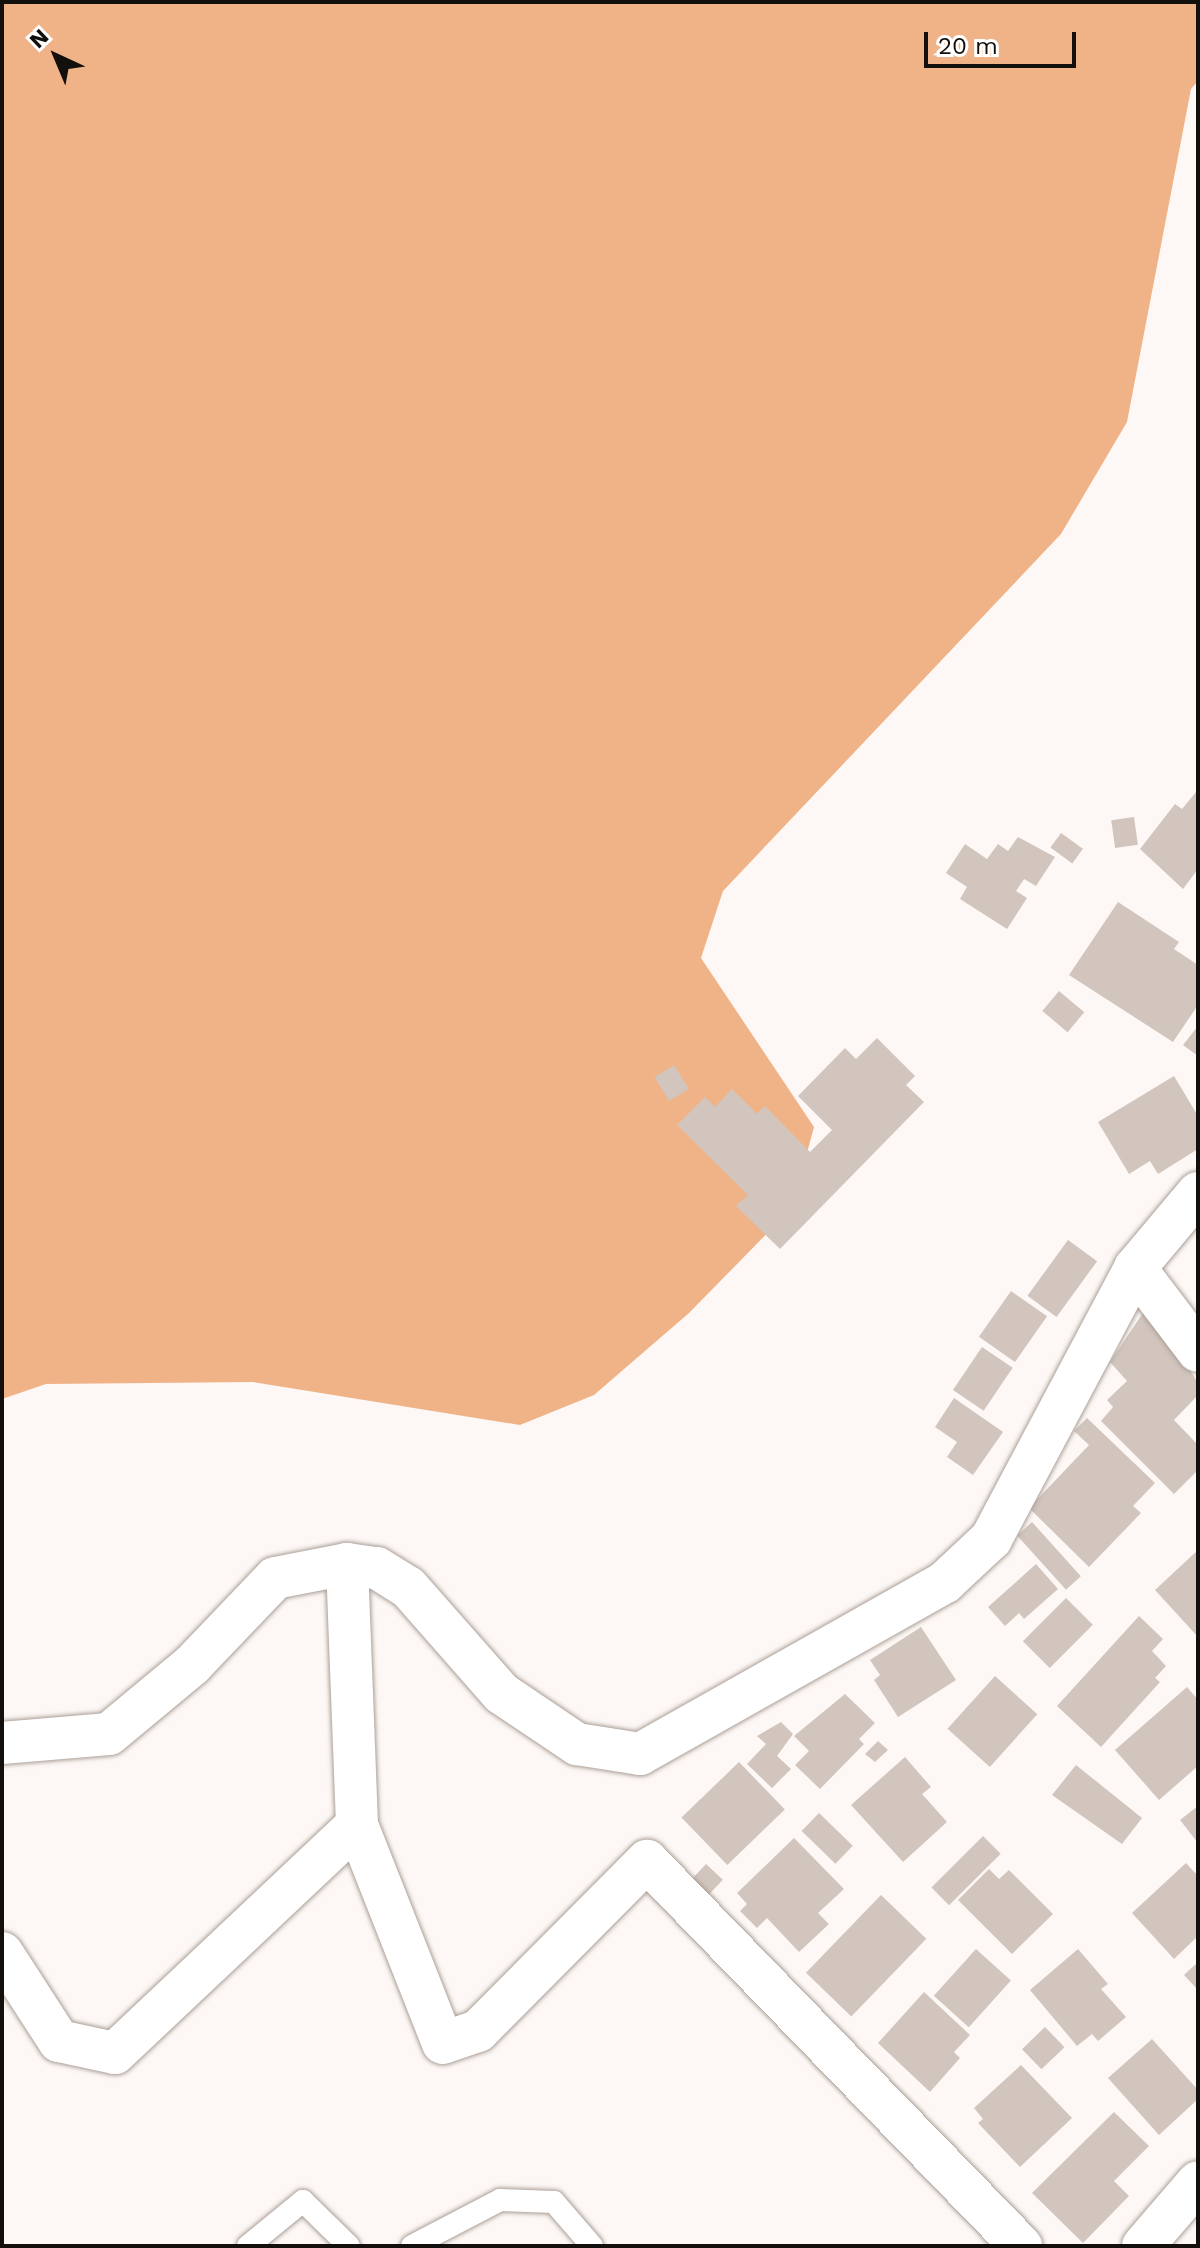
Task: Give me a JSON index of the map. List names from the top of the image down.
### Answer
{
  "scale_bar": "20 m",
  "north": "top left"
}
